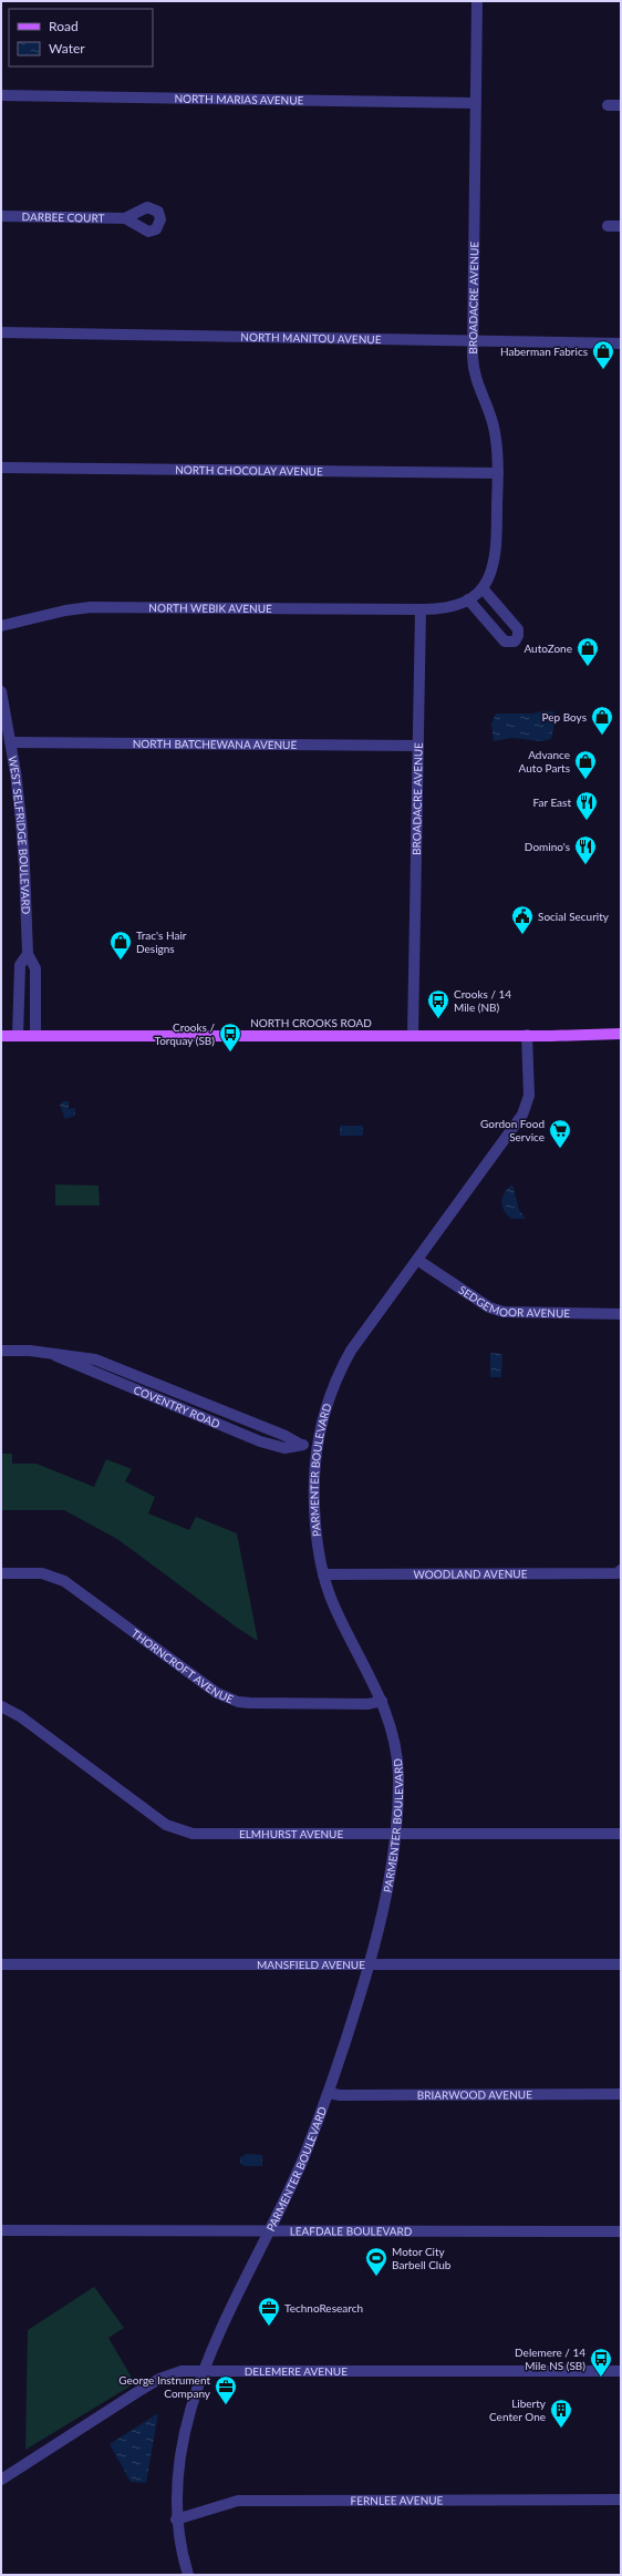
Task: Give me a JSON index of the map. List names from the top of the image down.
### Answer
{
  "streets": {
    "main road": ["NORTH CROOKS ROAD"],
    "street": [
      "NORTH MARIAS AVENUE",
      "DARBEE COURT",
      "BROADACRE AVENUE",
      "NORTH MANITOU AVENUE",
      "NORTH CHOCOLAY AVENUE",
      "NORTH WEBIK AVENUE",
      "NORTH BATCHEWANA AVENUE",
      "WEST SELFRIDGE BOULEVARD",
      "SEDGEMOOR AVENUE",
      "COVENTRY ROAD",
      "PARMENTER BOULEVARD",
      "WOODLAND AVENUE",
      "THORNCROFT AVENUE",
      "ELMHURST AVENUE",
      "MANSFIELD AVENUE",
      "BRIARWOOD AVENUE",
      "LEAFDALE BOULEVARD",
      "DELEMERE AVENUE",
      "FERNLEE AVENUE"
    ]
  },
  "crossings": [
    ["NORTH MARIAS AVENUE", "BROADACRE AVENUE"],
    ["BROADACRE AVENUE", "NORTH MANITOU AVENUE"],
    ["BROADACRE AVENUE", "NORTH CHOCOLAY AVENUE"],
    ["BROADACRE AVENUE", "NORTH WEBIK AVENUE"],
    ["BROADACRE AVENUE", "NORTH BATCHEWANA AVENUE"],
    ["BROADACRE AVENUE", "NORTH CROOKS ROAD"],
    ["NORTH BATCHEWANA AVENUE", "WEST SELFRIDGE BOULEVARD"],
    ["WEST SELFRIDGE BOULEVARD", "NORTH CROOKS ROAD"],
    ["NORTH CROOKS ROAD", "PARMENTER BOULEVARD"],
    ["SEDGEMOOR AVENUE", "PARMENTER BOULEVARD"],
    ["COVENTRY ROAD", "PARMENTER BOULEVARD"],
    ["PARMENTER BOULEVARD", "WOODLAND AVENUE"],
    ["PARMENTER BOULEVARD", "THORNCROFT AVENUE"],
    ["PARMENTER BOULEVARD", "ELMHURST AVENUE"],
    ["PARMENTER BOULEVARD", "MANSFIELD AVENUE"],
    ["PARMENTER BOULEVARD", "BRIARWOOD AVENUE"],
    ["PARMENTER BOULEVARD", "LEAFDALE BOULEVARD"],
    ["PARMENTER BOULEVARD", "DELEMERE AVENUE"],
    ["PARMENTER BOULEVARD", "FERNLEE AVENUE"]
  ],
  "places": {
    "shop": [
      "Haberman Fabrics",
      "AutoZone",
      "Pep Boys",
      "Advance Auto Parts",
      "Trac's Hair Designs"
    ],
    "restaurant": ["Far East", "Domino's"],
    "public building": ["Social Security"],
    "bus stop": ["Crooks / 14 Mile (NB)", "Crooks / Torquay (SB)", "Delemere / 14 Mile NS (SB)"],
    "supermarket": ["Gordon Food Service"],
    "sports": ["Motor City Barbell Club"],
    "office": ["TechnoResearch", "George Instrument Company"],
    "building": ["Liberty Center One"]
  },
  "legend": ["Road", "Water"]
}
